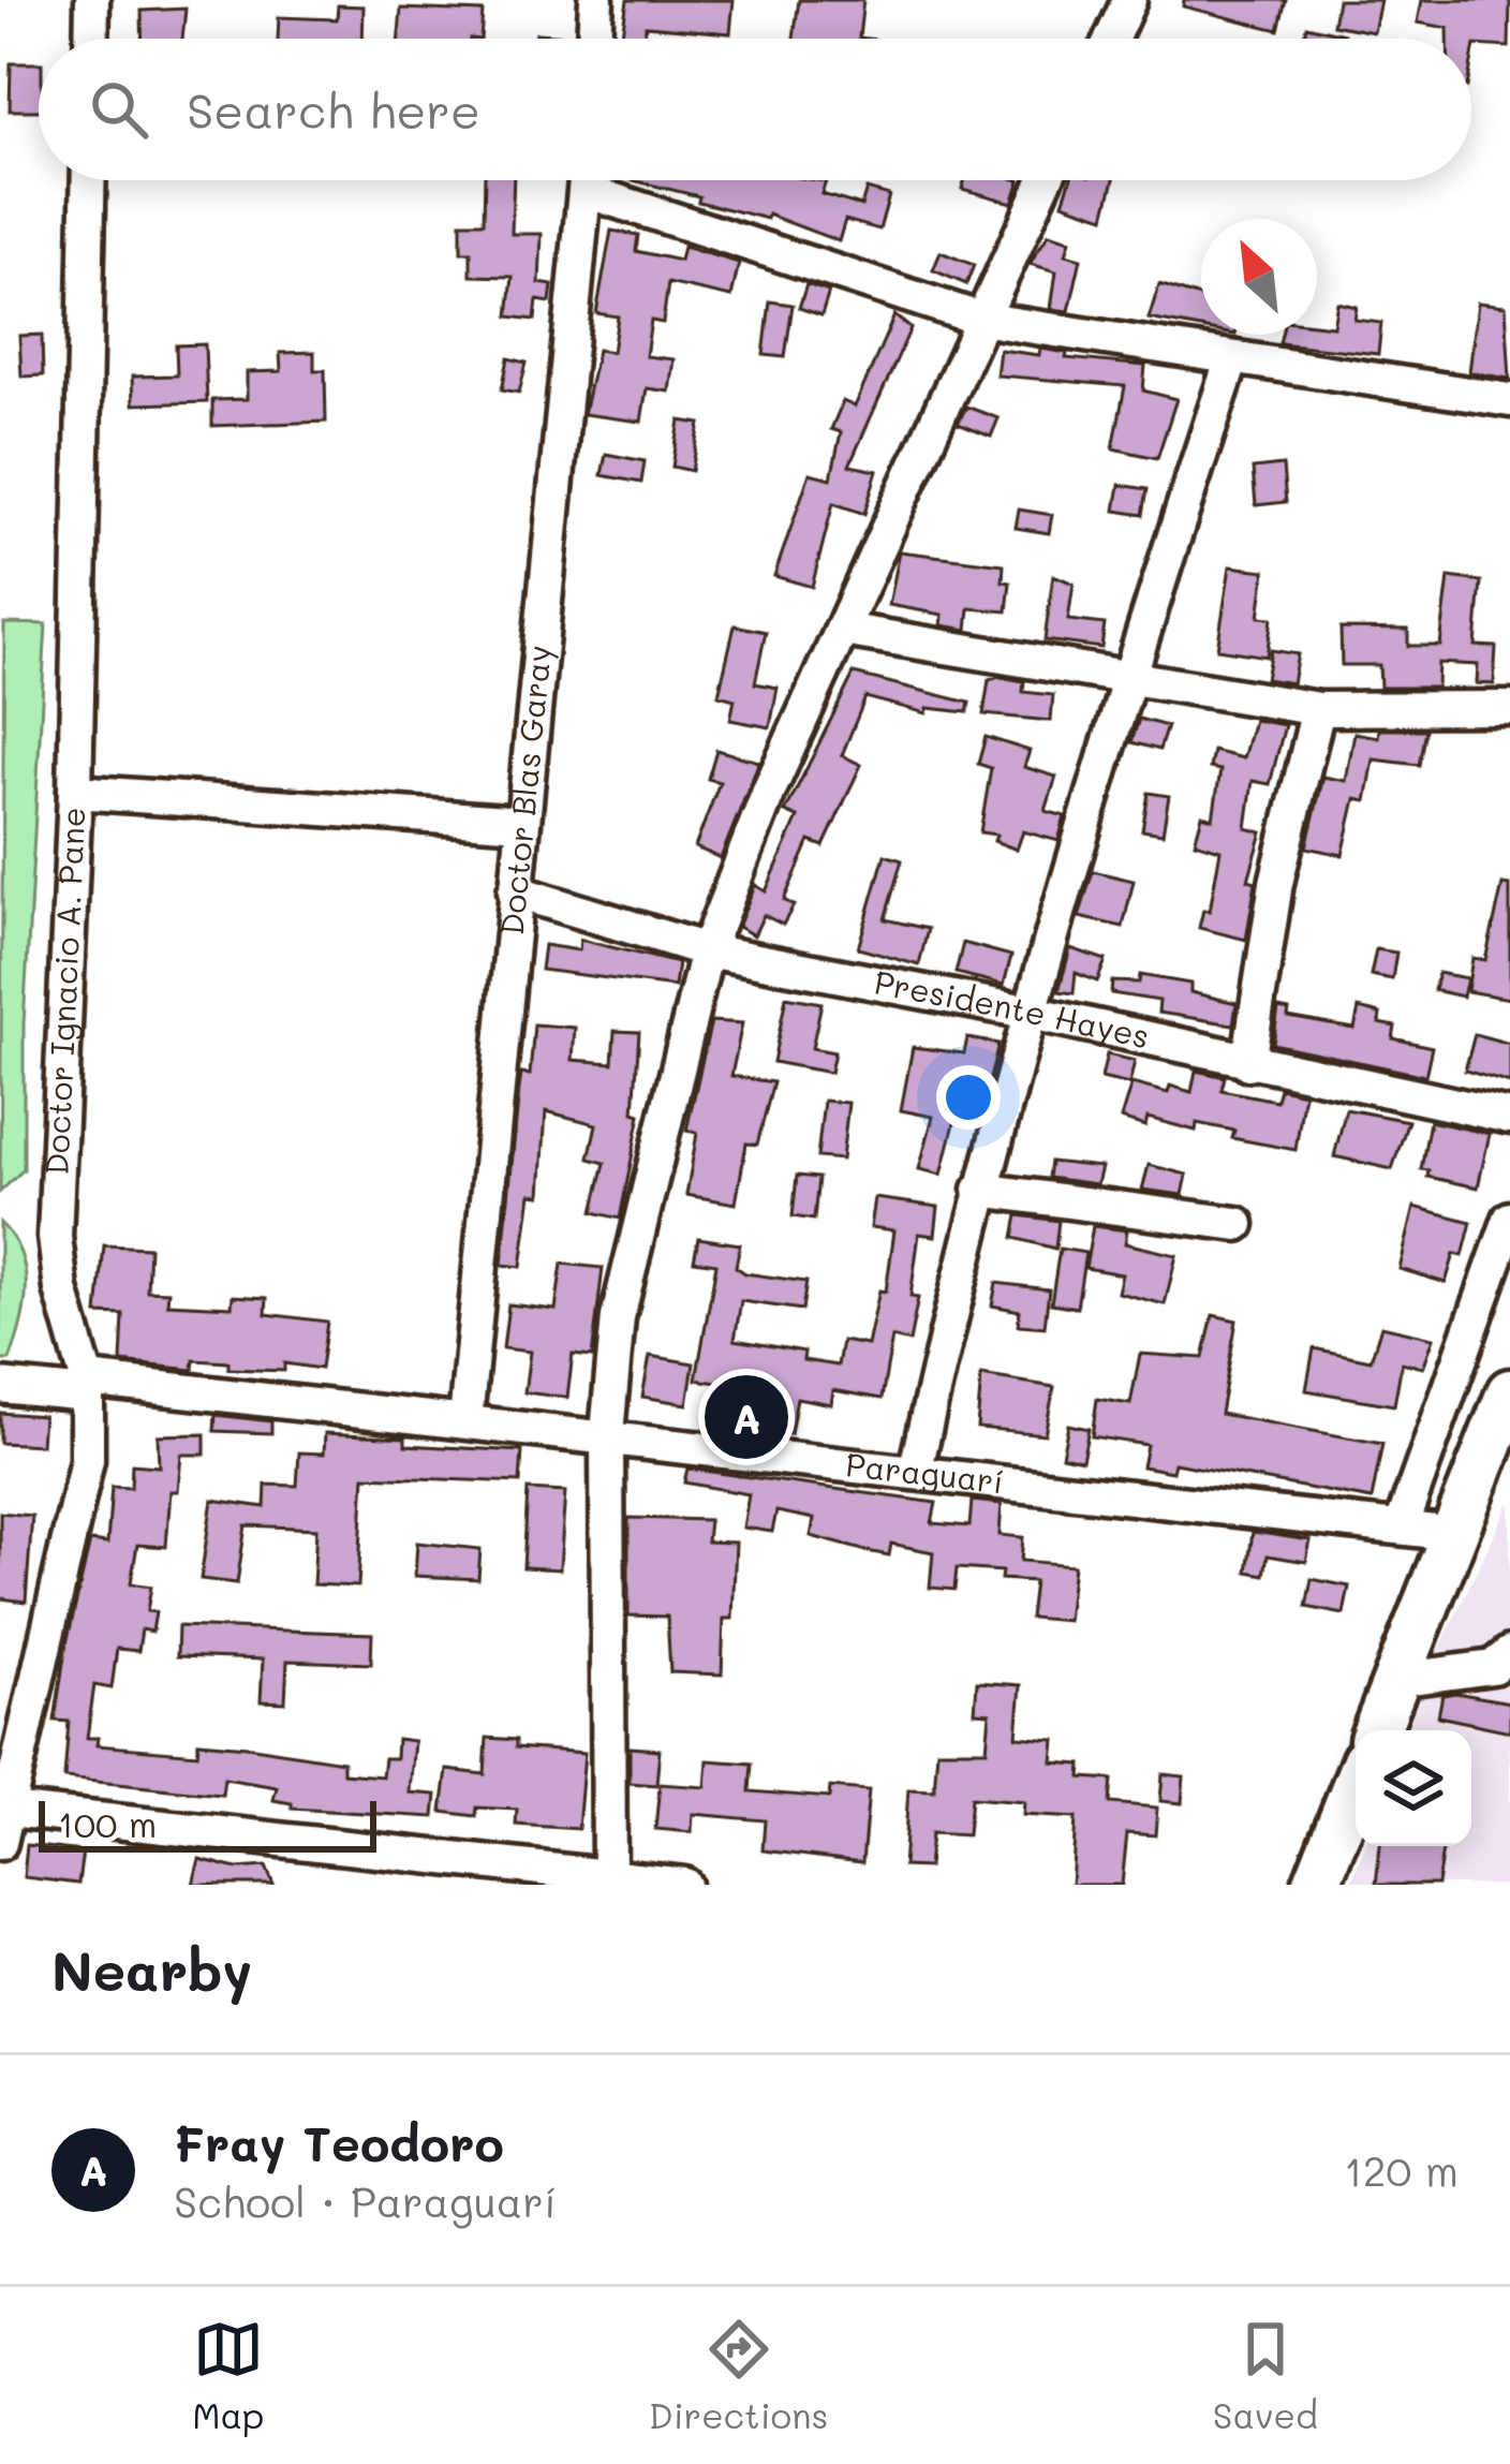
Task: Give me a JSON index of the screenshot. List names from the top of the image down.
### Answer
{
  "streets": {
    "street": [
      "Doctor Blas Garay",
      "Doctor Ignacio A. Pane",
      "Presidente Hayes",
      "Paraguarí"
    ]
  },
  "crossings": [
    ["Doctor Blas Garay", "Presidente Hayes"],
    ["Doctor Blas Garay", "Paraguarí"],
    ["Doctor Ignacio A. Pane", "Paraguarí"]
  ],
  "scale_bar": "100 m",
  "north": "top left",
  "page": {
    "search": "Search here",
    "pins": "A",
    "scale": "100 m",
    "heading": "Nearby",
    "list": [
      {
        "mark": "A",
        "name": "Fray Teodoro",
        "note": "School · Paraguarí",
        "value": "120 m"
      }
    ],
    "nav": ["Map", "Directions", "Saved"]
  }
}
